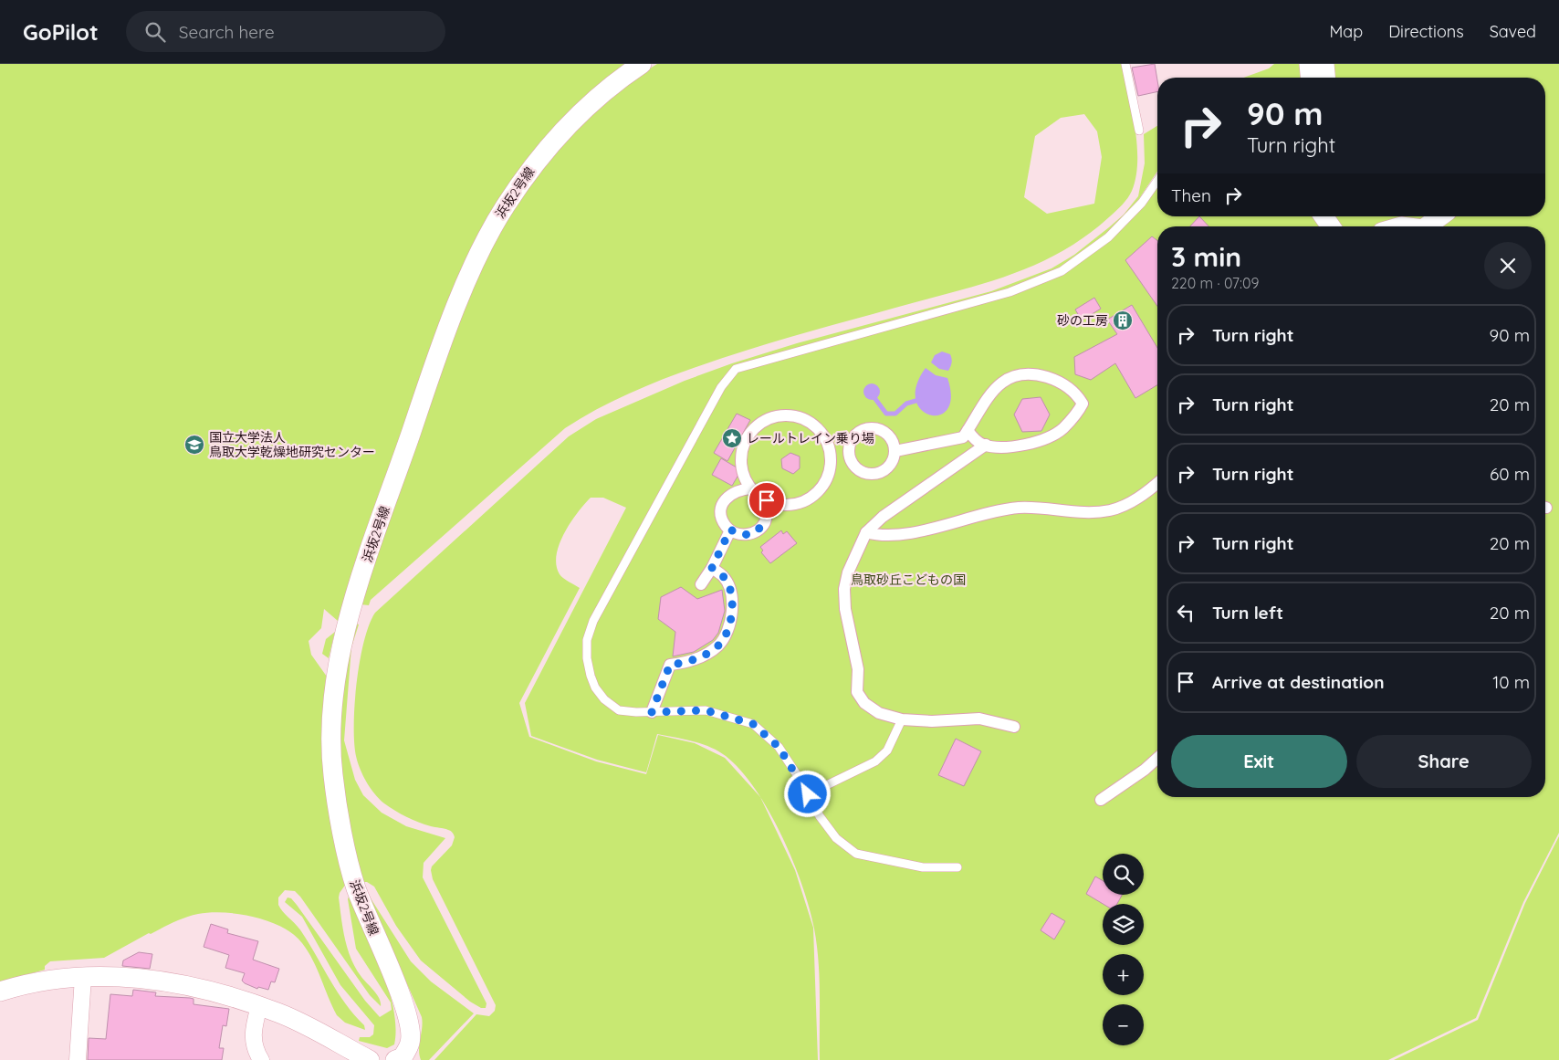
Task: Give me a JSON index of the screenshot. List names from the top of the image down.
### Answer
{
  "streets": {
    "street": ["浜坂2号線"]
  },
  "parks": ["鳥取砂丘こどもの国"],
  "places": {
    "building": ["砂の工房"],
    "place": ["レールトレイン乗り場"],
    "school or university": ["国立大学法人 鳥取大学乾燥地研究センター"]
  },
  "page": {
    "header": "GoPilot",
    "search": "Search here",
    "nav": ["Map", "Directions", "Saved"],
    "turn": ["90 m", "Turn right"],
    "then": "Then",
    "heading": ["3 min", "220 m · 07:09"],
    "list": [
      {
        "name": "Turn right",
        "value": "90 m"
      },
      {
        "name": "Turn right",
        "value": "20 m"
      },
      {
        "name": "Turn right",
        "value": "60 m"
      },
      {
        "name": "Turn right",
        "value": "20 m"
      },
      {
        "name": "Turn left",
        "value": "20 m"
      },
      {
        "name": "Arrive at destination",
        "value": "10 m"
      }
    ],
    "buttons": ["Exit", "Share"],
    "map_buttons": ["+", "−"]
  }
}
